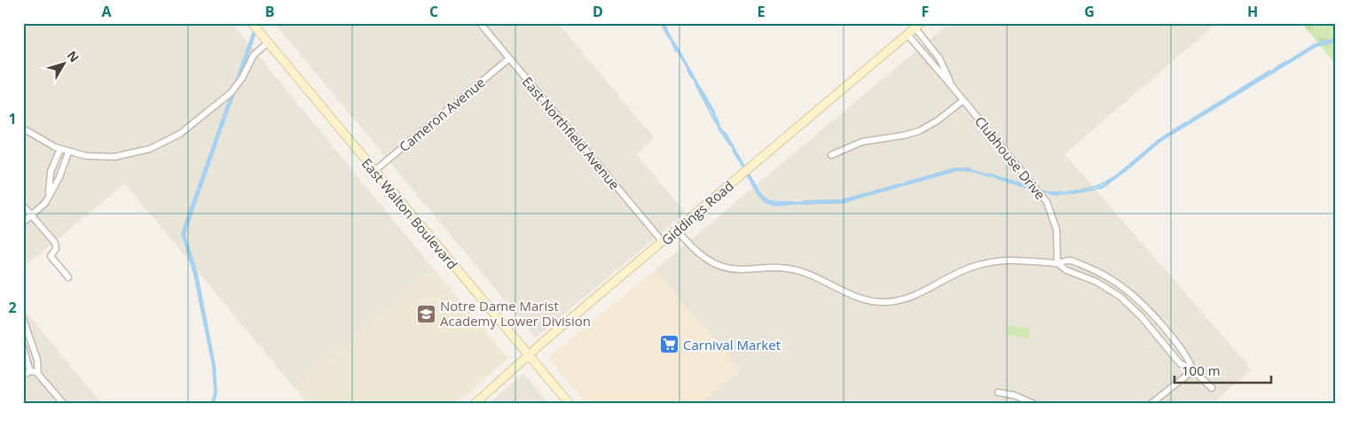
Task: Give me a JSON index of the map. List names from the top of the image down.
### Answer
{
  "streets": {
    "street": [
      "Cameron Avenue",
      "East Northfield Avenue",
      "Clubhouse Drive",
      "Giddings Road",
      "East Walton Boulevard"
    ]
  },
  "crossings": [
    ["Cameron Avenue", "East Northfield Avenue"],
    ["Cameron Avenue", "East Walton Boulevard"],
    ["East Northfield Avenue", "Giddings Road"],
    ["Clubhouse Drive", "Giddings Road"],
    ["Giddings Road", "East Walton Boulevard"]
  ],
  "places": {
    "school or university": ["Notre Dame Marist Academy Lower Division"],
    "supermarket": ["Carnival Market"]
  },
  "scale_bar": "100 m",
  "north": "top right",
  "grid": {
    "columns": [
      "A",
      "B",
      "C",
      "D",
      "E",
      "F",
      "G",
      "H"
    ],
    "rows": ["1", "2"]
  }
}
